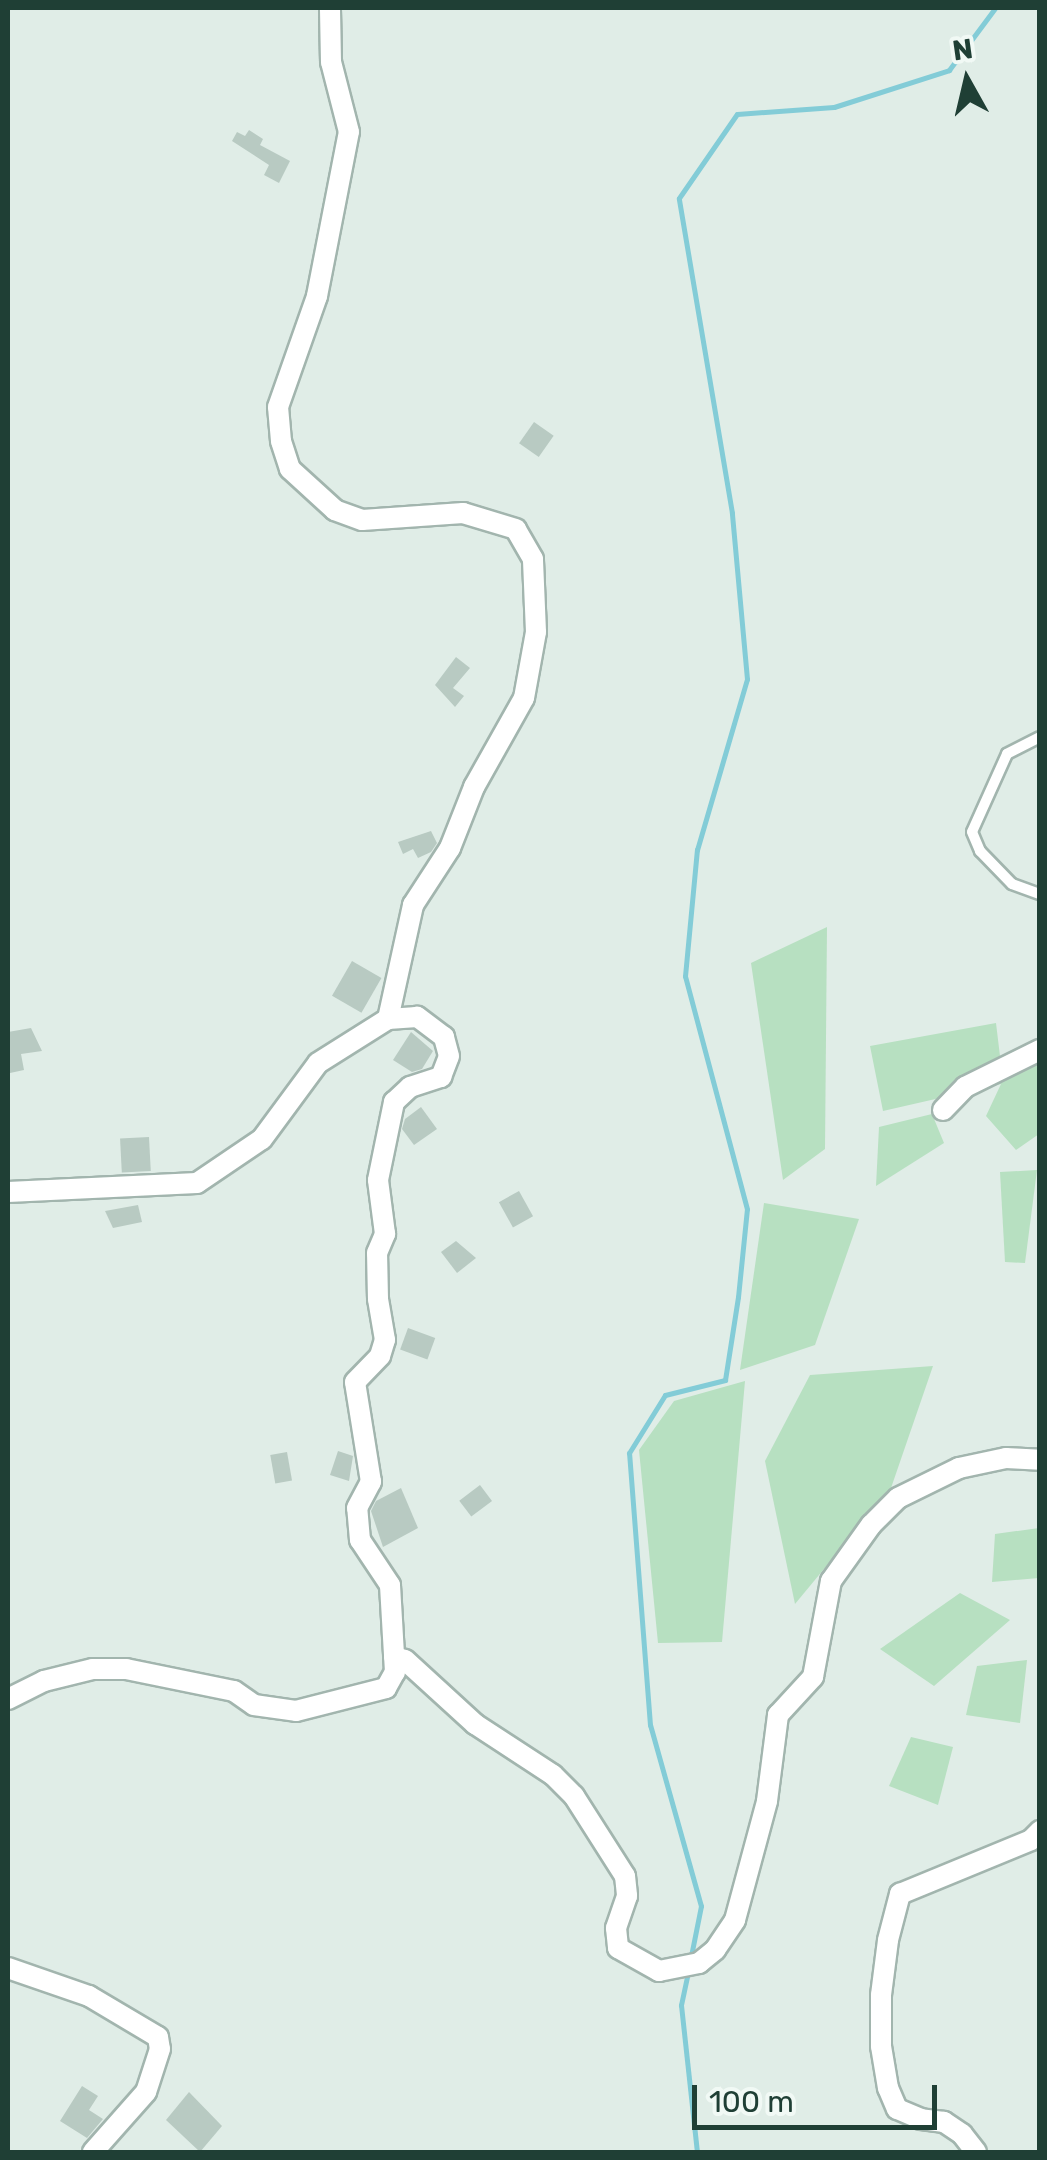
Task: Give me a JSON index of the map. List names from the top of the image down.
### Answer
{
  "scale_bar": "100 m",
  "north": "top"
}
